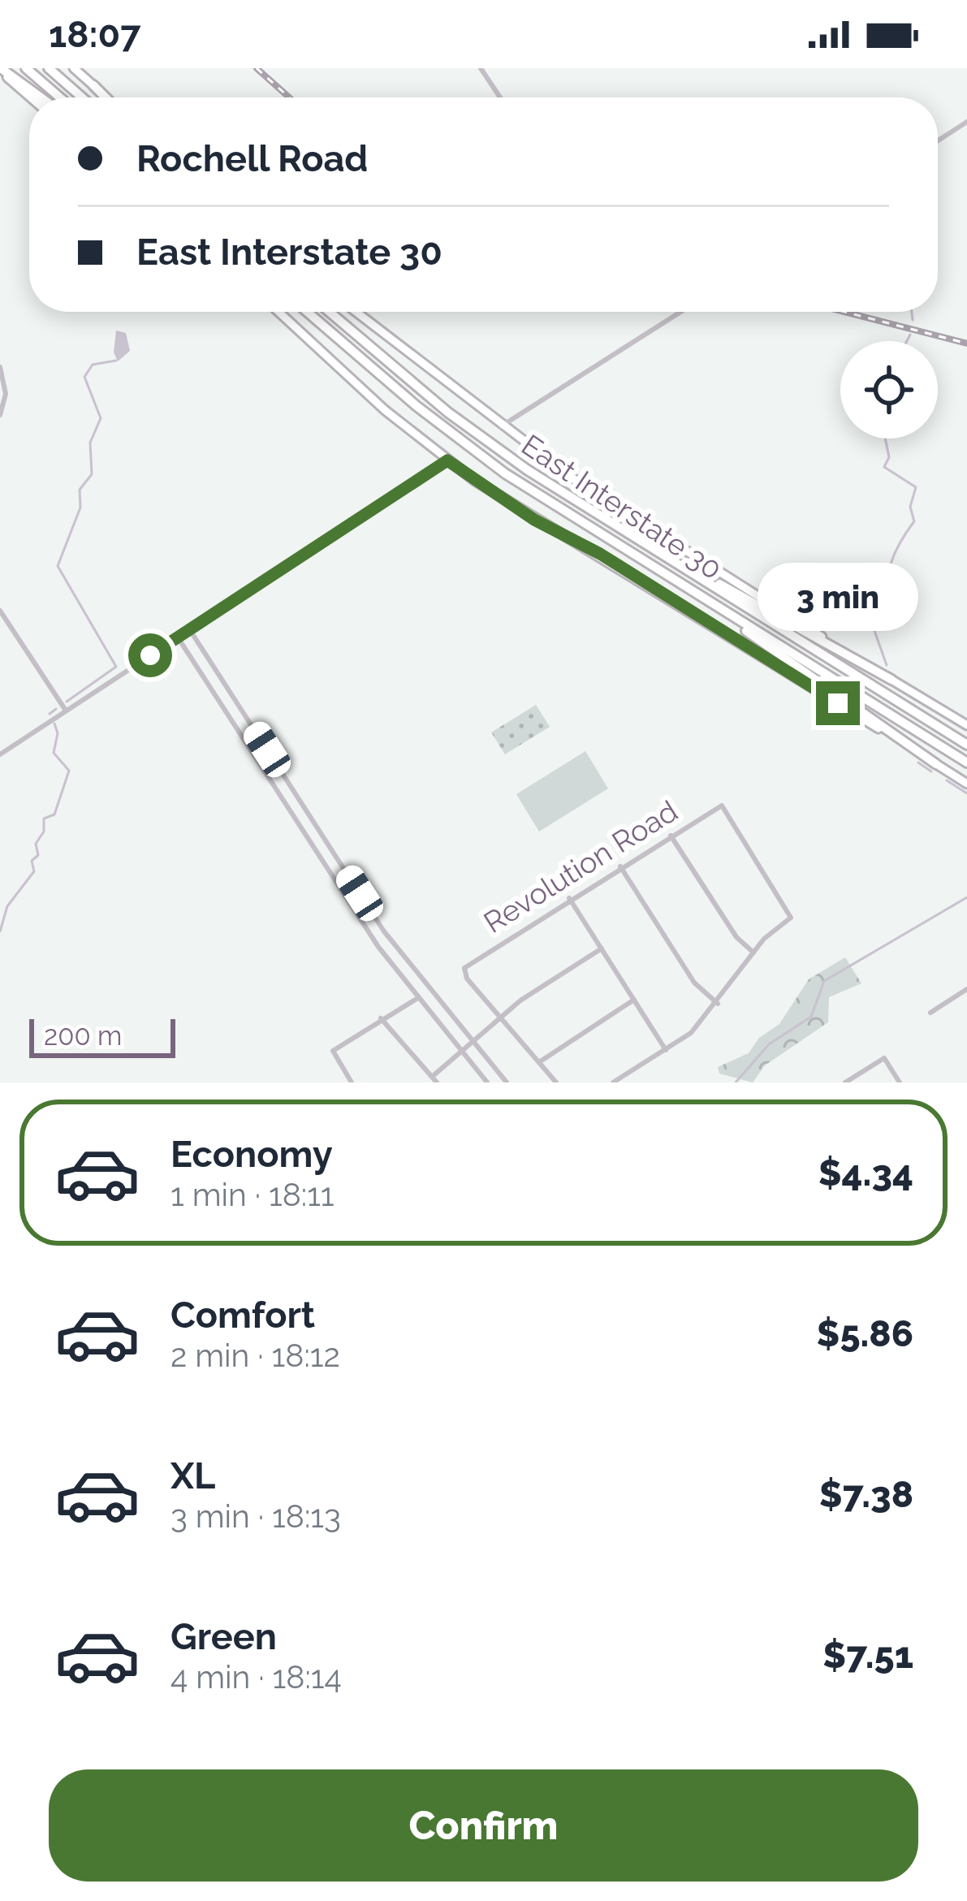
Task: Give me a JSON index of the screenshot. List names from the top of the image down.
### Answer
{
  "streets": {
    "main road": ["East Interstate 30"],
    "street": ["Revolution Road"]
  },
  "scale_bar": "200 m",
  "page": {
    "status": "18:07",
    "banner": ["Rochell Road", "East Interstate 30"],
    "bubble": "3 min",
    "scale": "200 m",
    "list": [
      {
        "name": "Economy",
        "note": "1 min · 18:11",
        "value": "$4.34"
      },
      {
        "name": "Comfort",
        "note": "2 min · 18:12",
        "value": "$5.86"
      },
      {
        "name": "XL",
        "note": "3 min · 18:13",
        "value": "$7.38"
      },
      {
        "name": "Green",
        "note": "4 min · 18:14",
        "value": "$7.51"
      }
    ],
    "buttons": "Confirm"
  }
}
